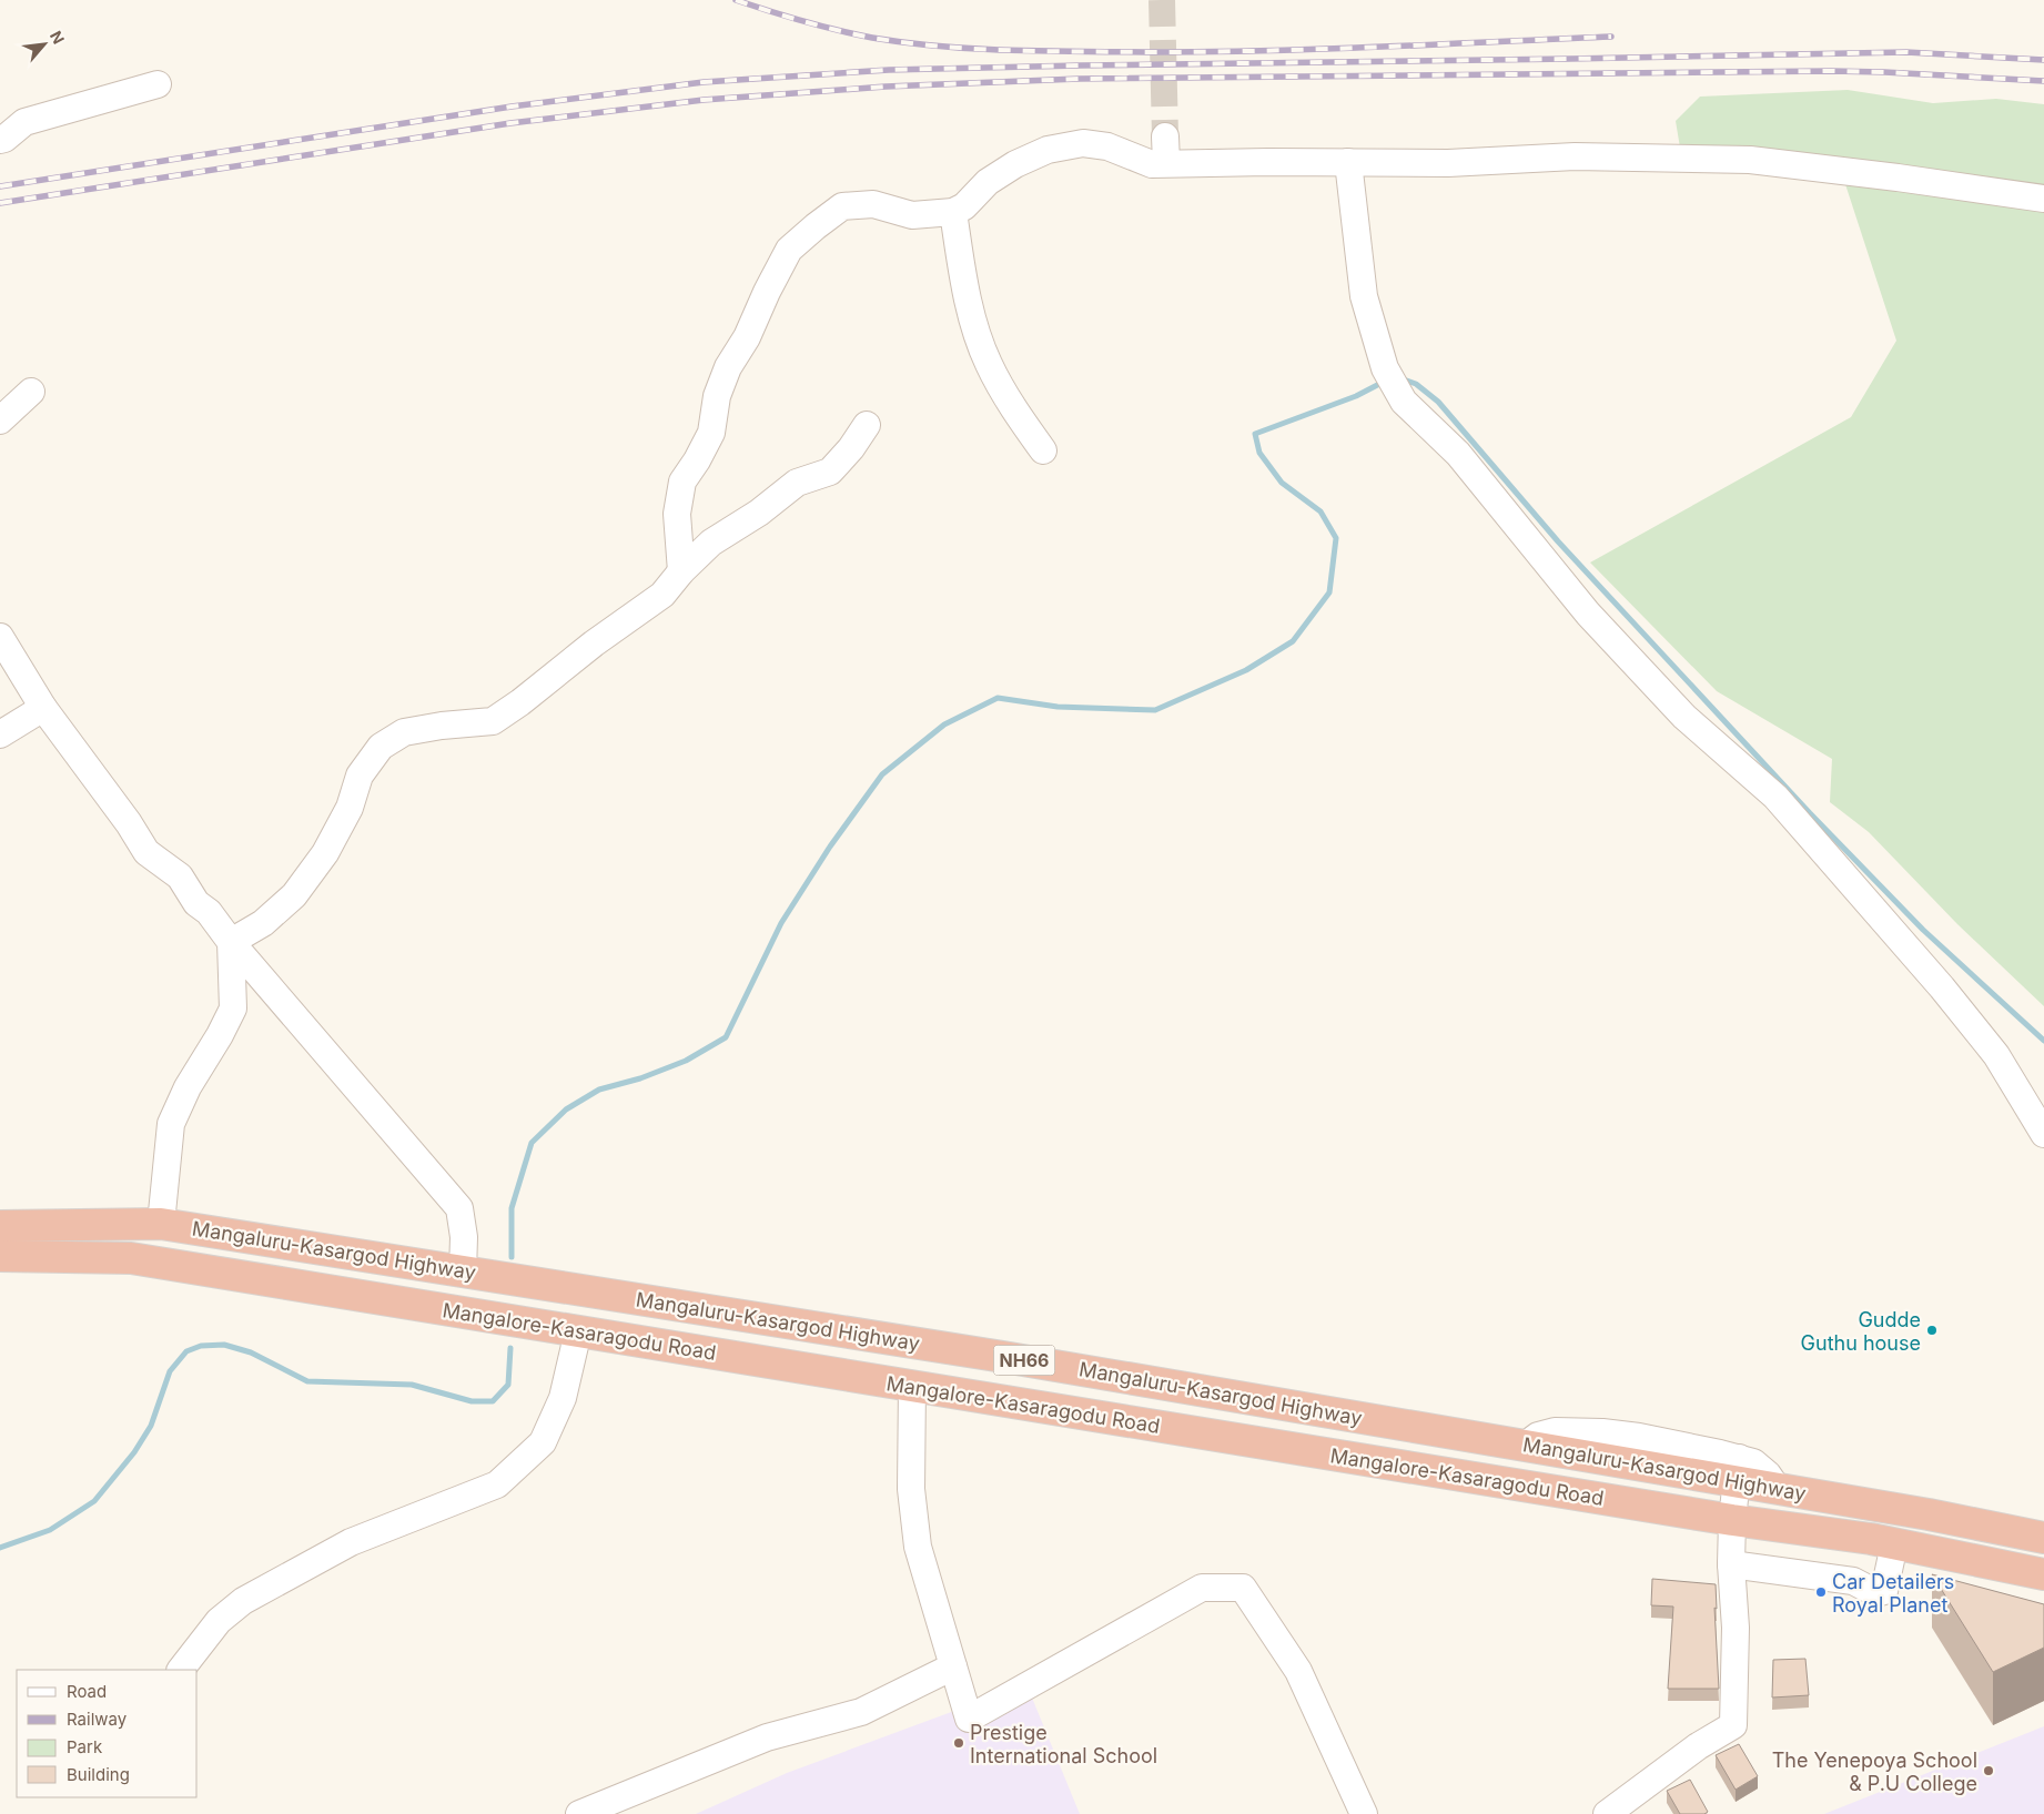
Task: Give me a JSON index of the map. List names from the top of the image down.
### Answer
{
  "streets": {
    "highway": ["Mangaluru-Kasargod Highway", "Mangalore-Kasaragodu Road", "NH66"]
  },
  "places": [
    "Gudde Guthu house",
    "Car Detailers Royal Planet",
    "Prestige International School",
    "The Yenepoya School & P.U College"
  ],
  "legend": [
    "Road",
    "Railway",
    "Park",
    "Building"
  ],
  "north": "top right"
}
